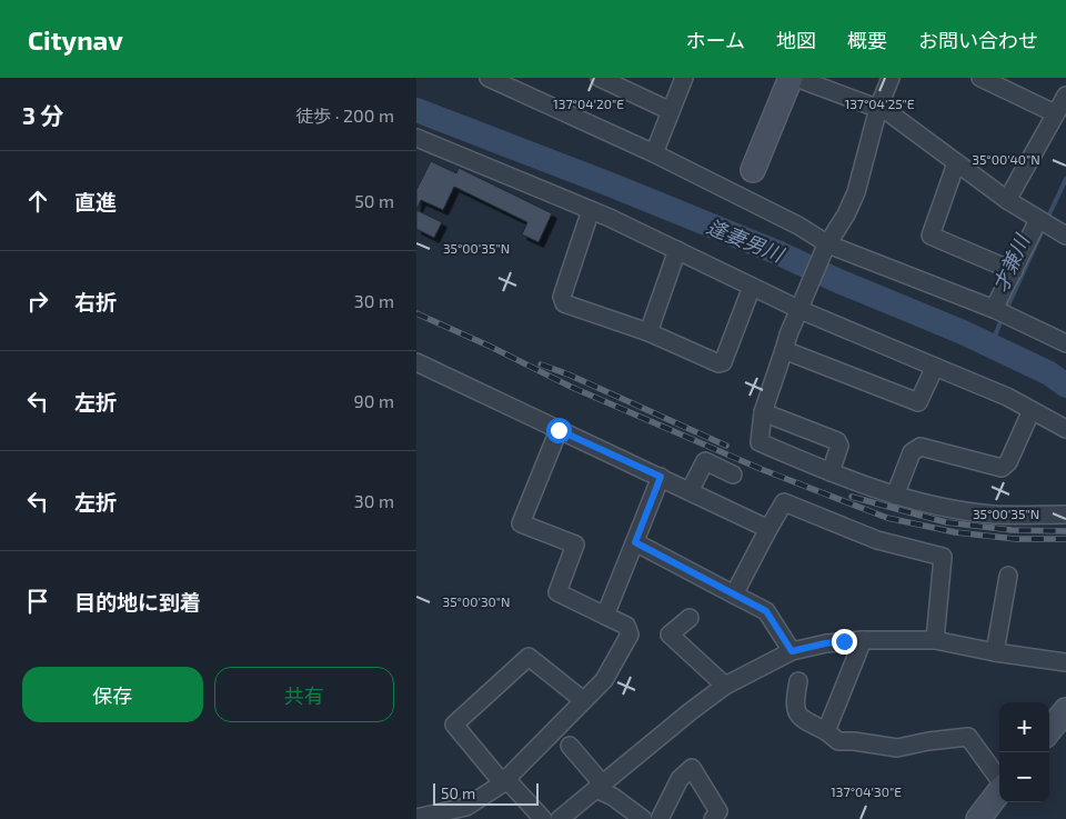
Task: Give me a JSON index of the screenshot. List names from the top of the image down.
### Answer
{
  "water": ["逢妻男川", "才兼川"],
  "scale_bar": "50 m",
  "page": {
    "header": "Citynav",
    "nav": [
      "ホーム",
      "地図",
      "概要",
      "お問い合わせ"
    ],
    "heading": ["3 分", "徒歩 · 200 m"],
    "list": [
      ["直進", "50 m"],
      ["右折", "30 m"],
      ["左折", "90 m"],
      ["左折", "30 m"],
      "目的地に到着"
    ],
    "buttons": ["保存", "共有"],
    "map_buttons": ["+", "−"],
    "scale": "50 m"
  },
  "coordinates": [
    "137°04'25\"E",
    "137°04'20\"E",
    "35°00'40\"N",
    "35°00'35\"N",
    "35°00'30\"N",
    "137°04'30\"E"
  ]
}
